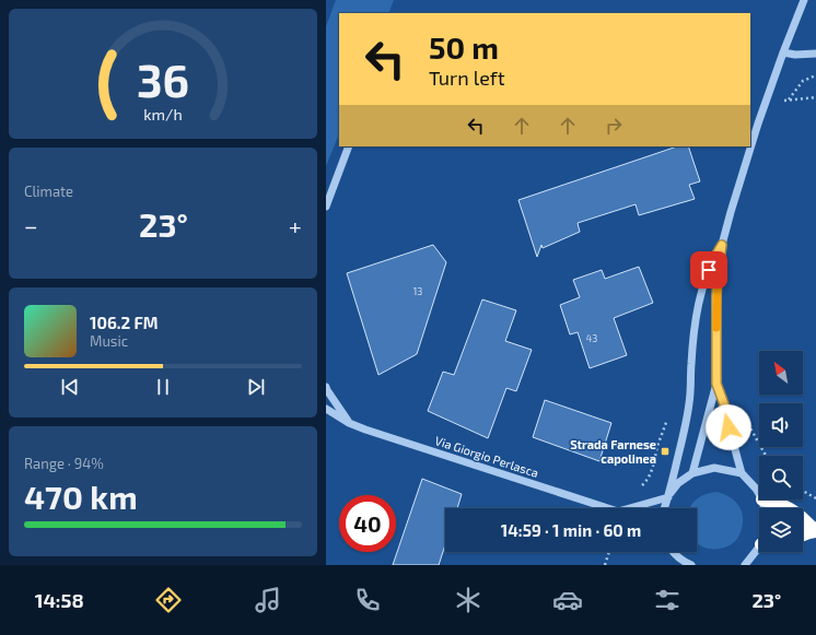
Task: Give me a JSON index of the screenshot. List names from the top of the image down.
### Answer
{
  "streets": {
    "street": ["Via Giorgio Perlasca"]
  },
  "places": {
    "transit": ["Strada Farnese capolinea"]
  },
  "house_numbers": ["13", "43"],
  "north": "top left",
  "page": {
    "turn": ["50 m", "Turn left"],
    "tile": [
      "Climate",
      ["Range · 94%", "470 km"]
    ],
    "heat": ["−", "23°", "+"],
    "song": ["106.2 FM", "Music"],
    "limit": "40",
    "trip": "14:59 · 1 min · 60 m",
    "tabs": ["14:58", "23°"],
    "gauge": ["36", "km/h"]
  }
}
